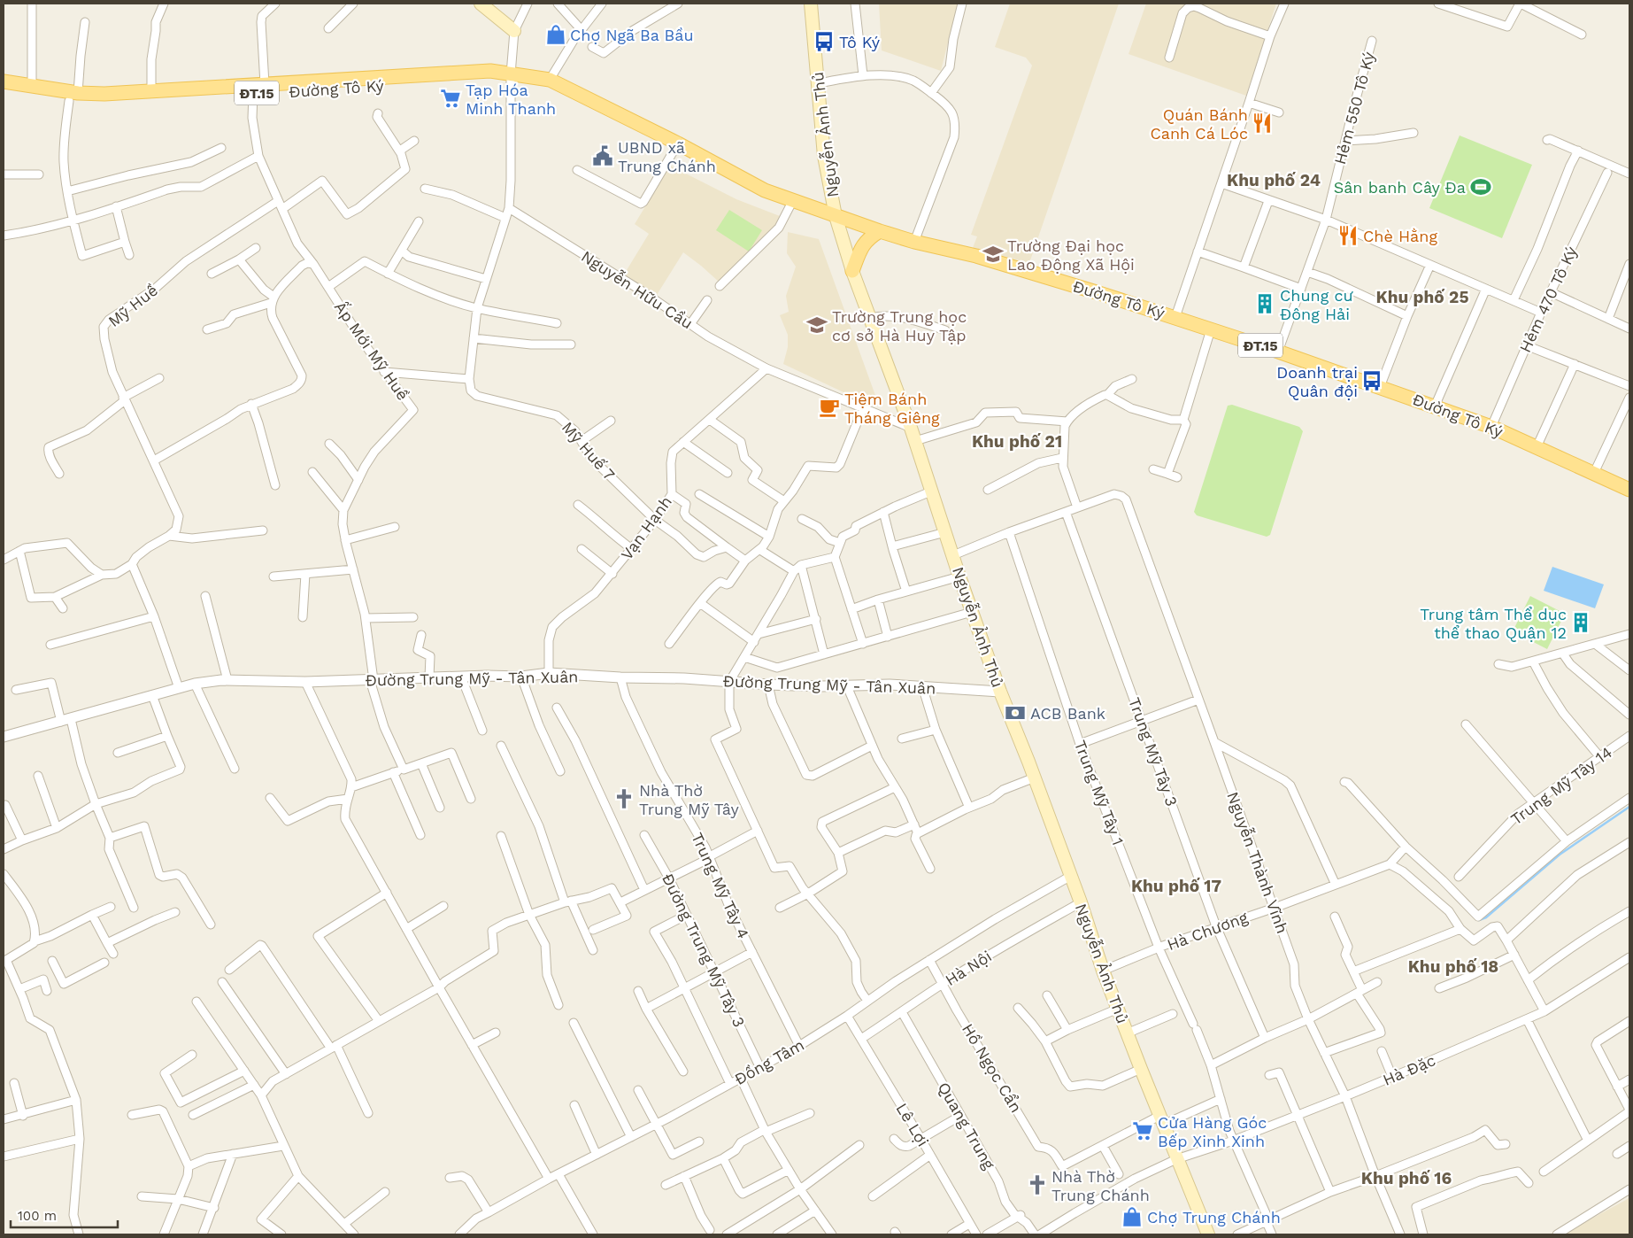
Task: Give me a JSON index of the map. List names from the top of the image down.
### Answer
{
  "streets": {
    "main road": ["Đường Tô Ký", "ĐT.15", "Nguyễn Ảnh Thủ"],
    "street": [
      "Hẻm 550 Tô Ký",
      "Nguyễn Hữu Cầu",
      "Hẻm 470 Tô Ký",
      "Mỹ Huề",
      "Ấp Mới Mỹ Huề",
      "Mỹ Huế 7",
      "Vạn Hạnh",
      "Đường Trung Mỹ - Tân Xuân",
      "Trung Mỹ Tây 3",
      "Trung Mỹ Tây 14",
      "Trung Mỹ Tây 1",
      "Nguyễn Thành Vĩnh",
      "Trung Mỹ Tây 4",
      "Hà Chương",
      "Đường Trung Mỹ Tây 3",
      "Hà Nội",
      "Đồng Tâm",
      "Hồ Ngọc Cẩn",
      "Hà Đặc",
      "Lê Lợi",
      "Quang Trung"
    ]
  },
  "crossings": [
    ["Đường Tô Ký", "Hẻm 550 Tô Ký"],
    ["Đường Tô Ký", "Nguyễn Ảnh Thủ"],
    ["Đường Tô Ký", "Hẻm 470 Tô Ký"],
    ["Đường Tô Ký", "Ấp Mới Mỹ Huề"],
    ["Nguyễn Ảnh Thủ", "Nguyễn Hữu Cầu"],
    ["Nguyễn Ảnh Thủ", "Đường Trung Mỹ - Tân Xuân"],
    ["Nguyễn Ảnh Thủ", "Hà Chương"],
    ["Nguyễn Ảnh Thủ", "Hà Nội"],
    ["Nguyễn Ảnh Thủ", "Đồng Tâm"],
    ["Nguyễn Ảnh Thủ", "Hà Đặc"],
    ["Nguyễn Hữu Cầu", "Vạn Hạnh"],
    ["Mỹ Huề", "Ấp Mới Mỹ Huề"],
    ["Ấp Mới Mỹ Huề", "Đường Trung Mỹ - Tân Xuân"],
    ["Mỹ Huế 7", "Vạn Hạnh"],
    ["Vạn Hạnh", "Đường Trung Mỹ - Tân Xuân"],
    ["Đường Trung Mỹ - Tân Xuân", "Trung Mỹ Tây 4"],
    ["Trung Mỹ Tây 3", "Hà Chương"],
    ["Trung Mỹ Tây 1", "Hà Chương"],
    ["Trung Mỹ Tây 1", "Hà Đặc"],
    ["Nguyễn Thành Vĩnh", "Hà Chương"],
    ["Nguyễn Thành Vĩnh", "Hà Đặc"],
    ["Trung Mỹ Tây 4", "Đồng Tâm"],
    ["Đường Trung Mỹ Tây 3", "Đồng Tâm"],
    ["Hà Nội", "Hồ Ngọc Cẩn"],
    ["Hà Nội", "Lê Lợi"],
    ["Hà Nội", "Quang Trung"],
    ["Đồng Tâm", "Hồ Ngọc Cẩn"],
    ["Đồng Tâm", "Lê Lợi"]
  ],
  "districts": [
    "Khu phố 24",
    "Khu phố 25",
    "Khu phố 21",
    "Khu phố 17",
    "Khu phố 18",
    "Khu phố 16"
  ],
  "places": {
    "shop": ["Chợ Ngã Ba Bầu", "Chợ Trung Chánh"],
    "bus stop": ["Tô Ký", "Doanh trại Quân đội"],
    "supermarket": ["Tạp Hóa Minh Thanh", "Cửa Hàng Góc Bếp Xinh Xinh"],
    "restaurant": ["Quán Bánh Canh Cá Lóc", "Chè Hằng"],
    "public building": ["UBND xã Trung Chánh"],
    "sports": ["Sân banh Cây Đa"],
    "school or university": ["Trường Đại học Lao Động Xã Hội", "Trường Trung học cơ sở Hà Huy Tập"],
    "building": ["Chung cư Đông Hải", "Trung tâm Thể dục thể thao Quận 12"],
    "cafe": ["Tiệm Bánh Tháng Giêng"],
    "bank": ["ACB Bank"],
    "church": ["Nhà Thờ Trung Mỹ Tây", "Nhà Thờ Trung Chánh"]
  },
  "scale_bar": "100 m"
}
